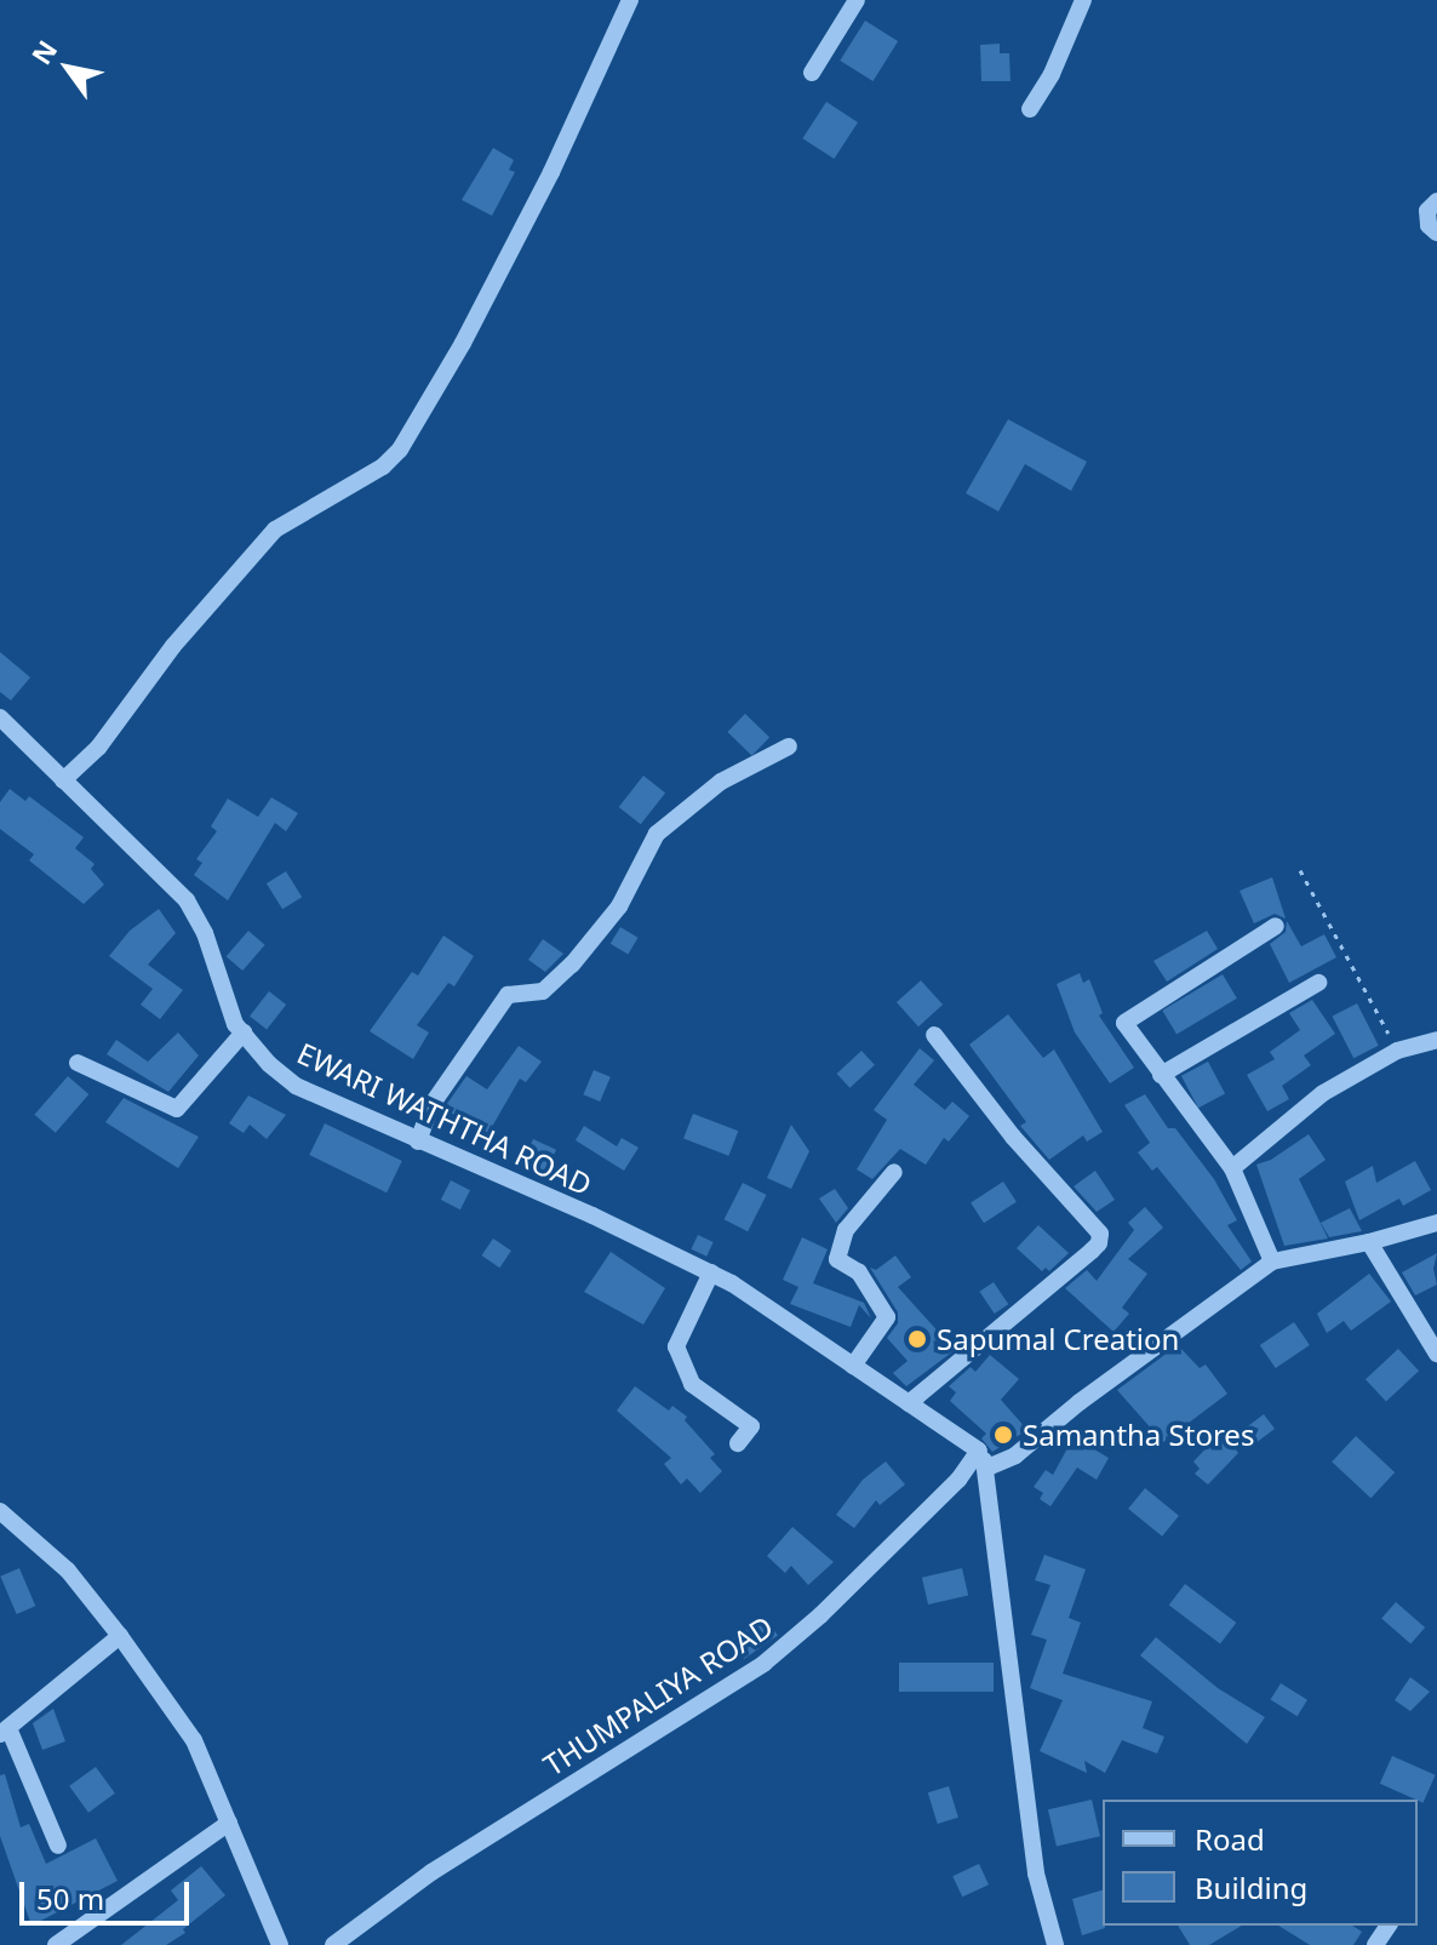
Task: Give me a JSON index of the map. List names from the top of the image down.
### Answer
{
  "streets": {
    "street": ["EWARI WATHTHA ROAD", "THUMPALIYA ROAD"]
  },
  "crossings": [
    ["EWARI WATHTHA ROAD", "THUMPALIYA ROAD"]
  ],
  "places": ["Sapumal Creation", "Samantha Stores"],
  "legend": ["Road", "Building"],
  "scale_bar": "50 m",
  "north": "top left"
}
